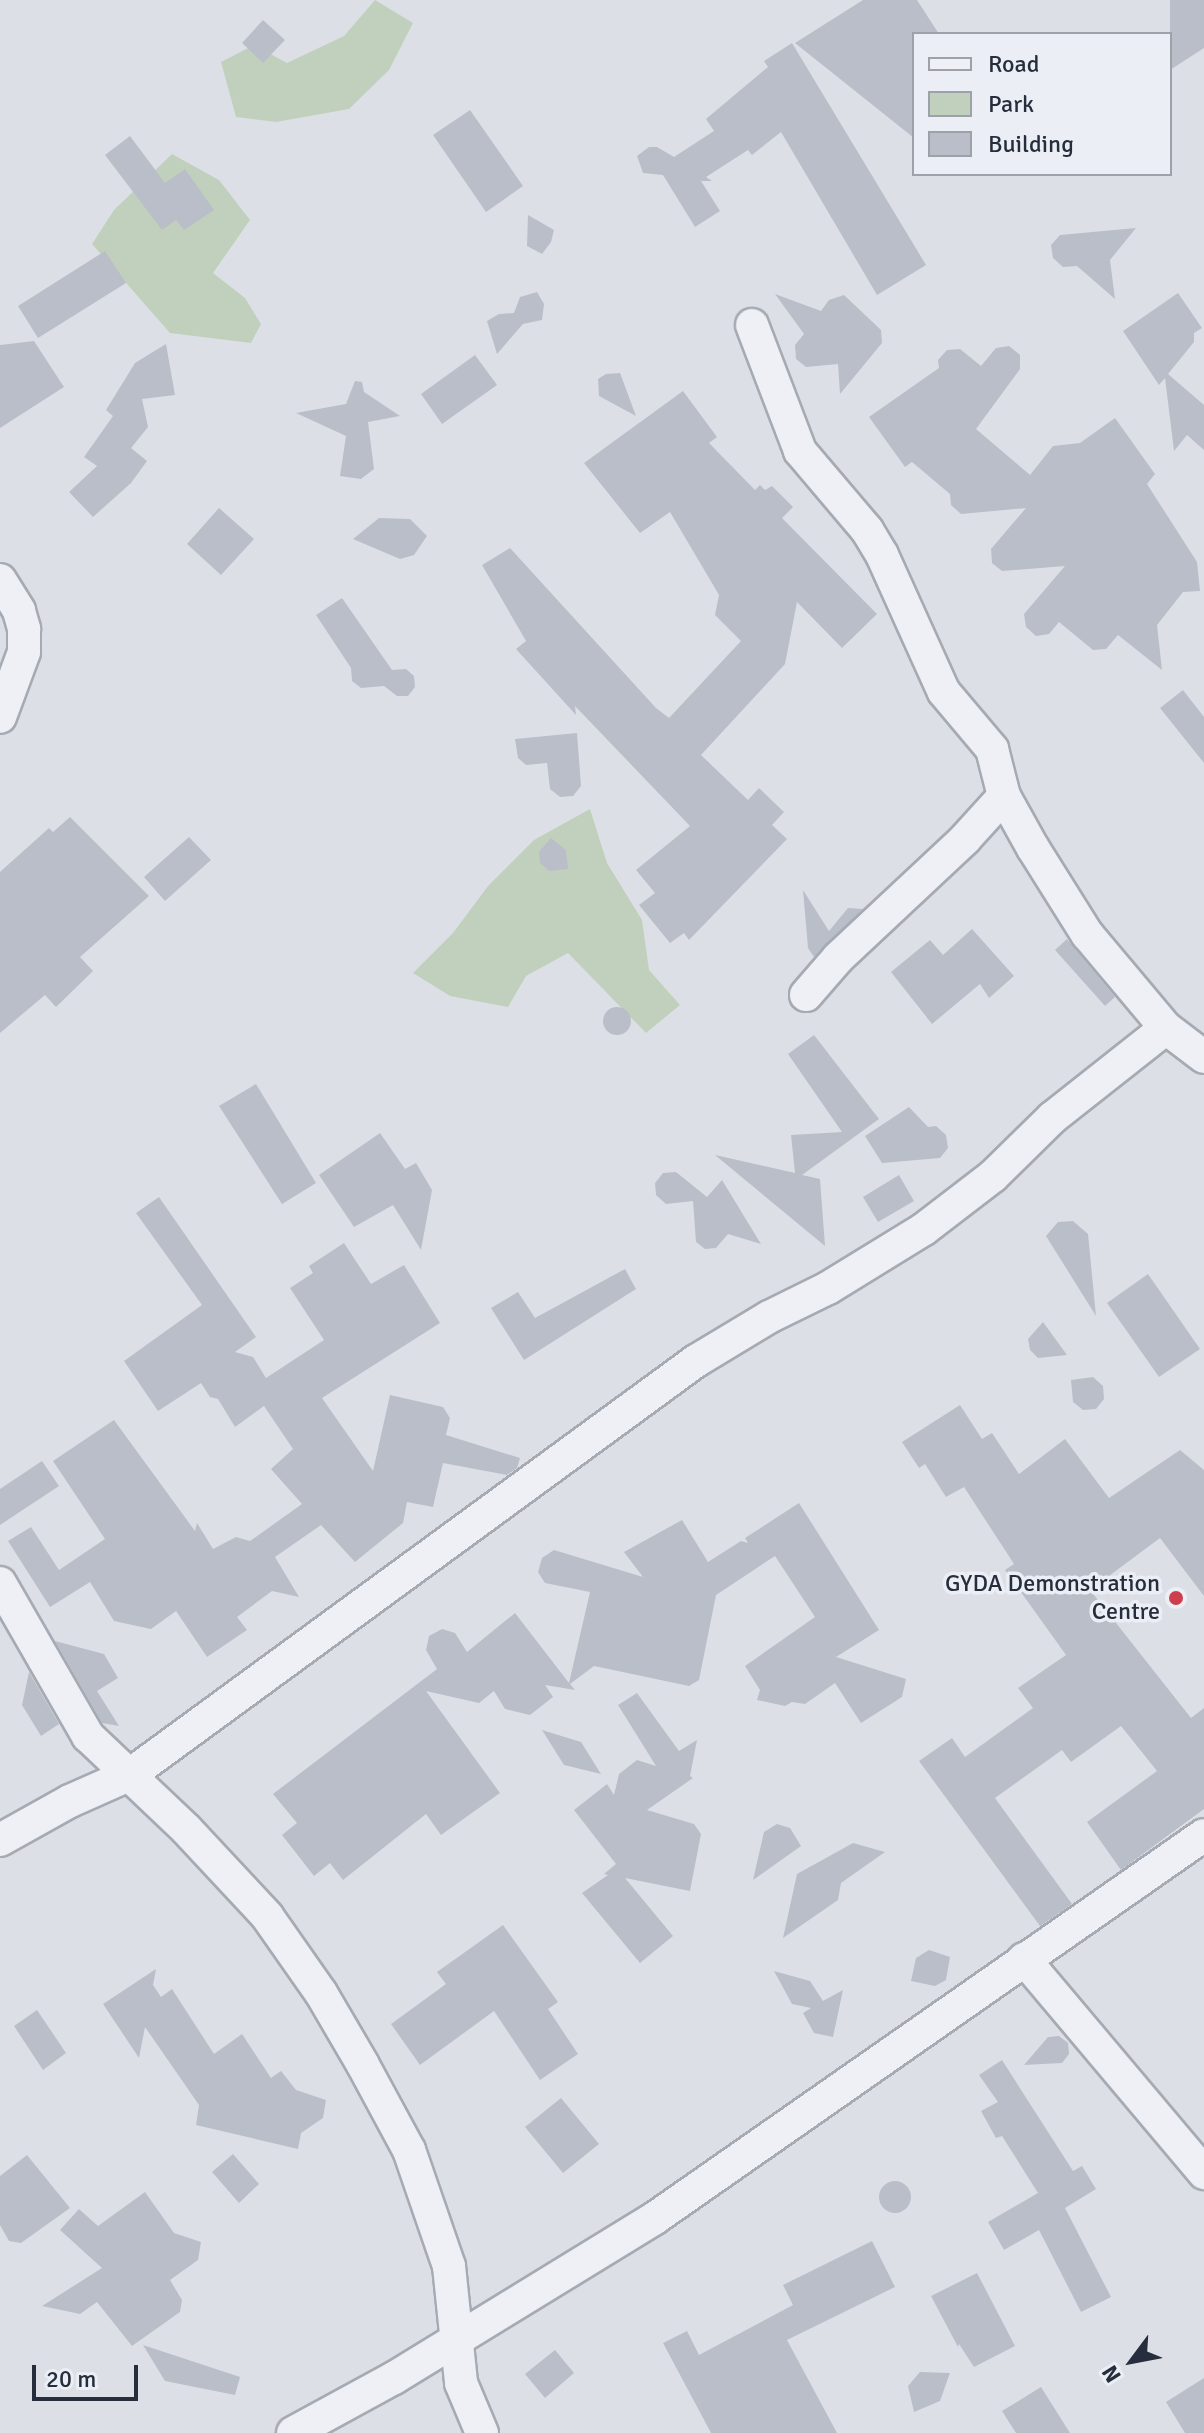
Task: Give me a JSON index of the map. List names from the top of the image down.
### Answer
{
  "places": ["GYDA Demonstration Centre"],
  "legend": ["Road", "Park", "Building"],
  "scale_bar": "20 m",
  "north": "bottom left"
}
